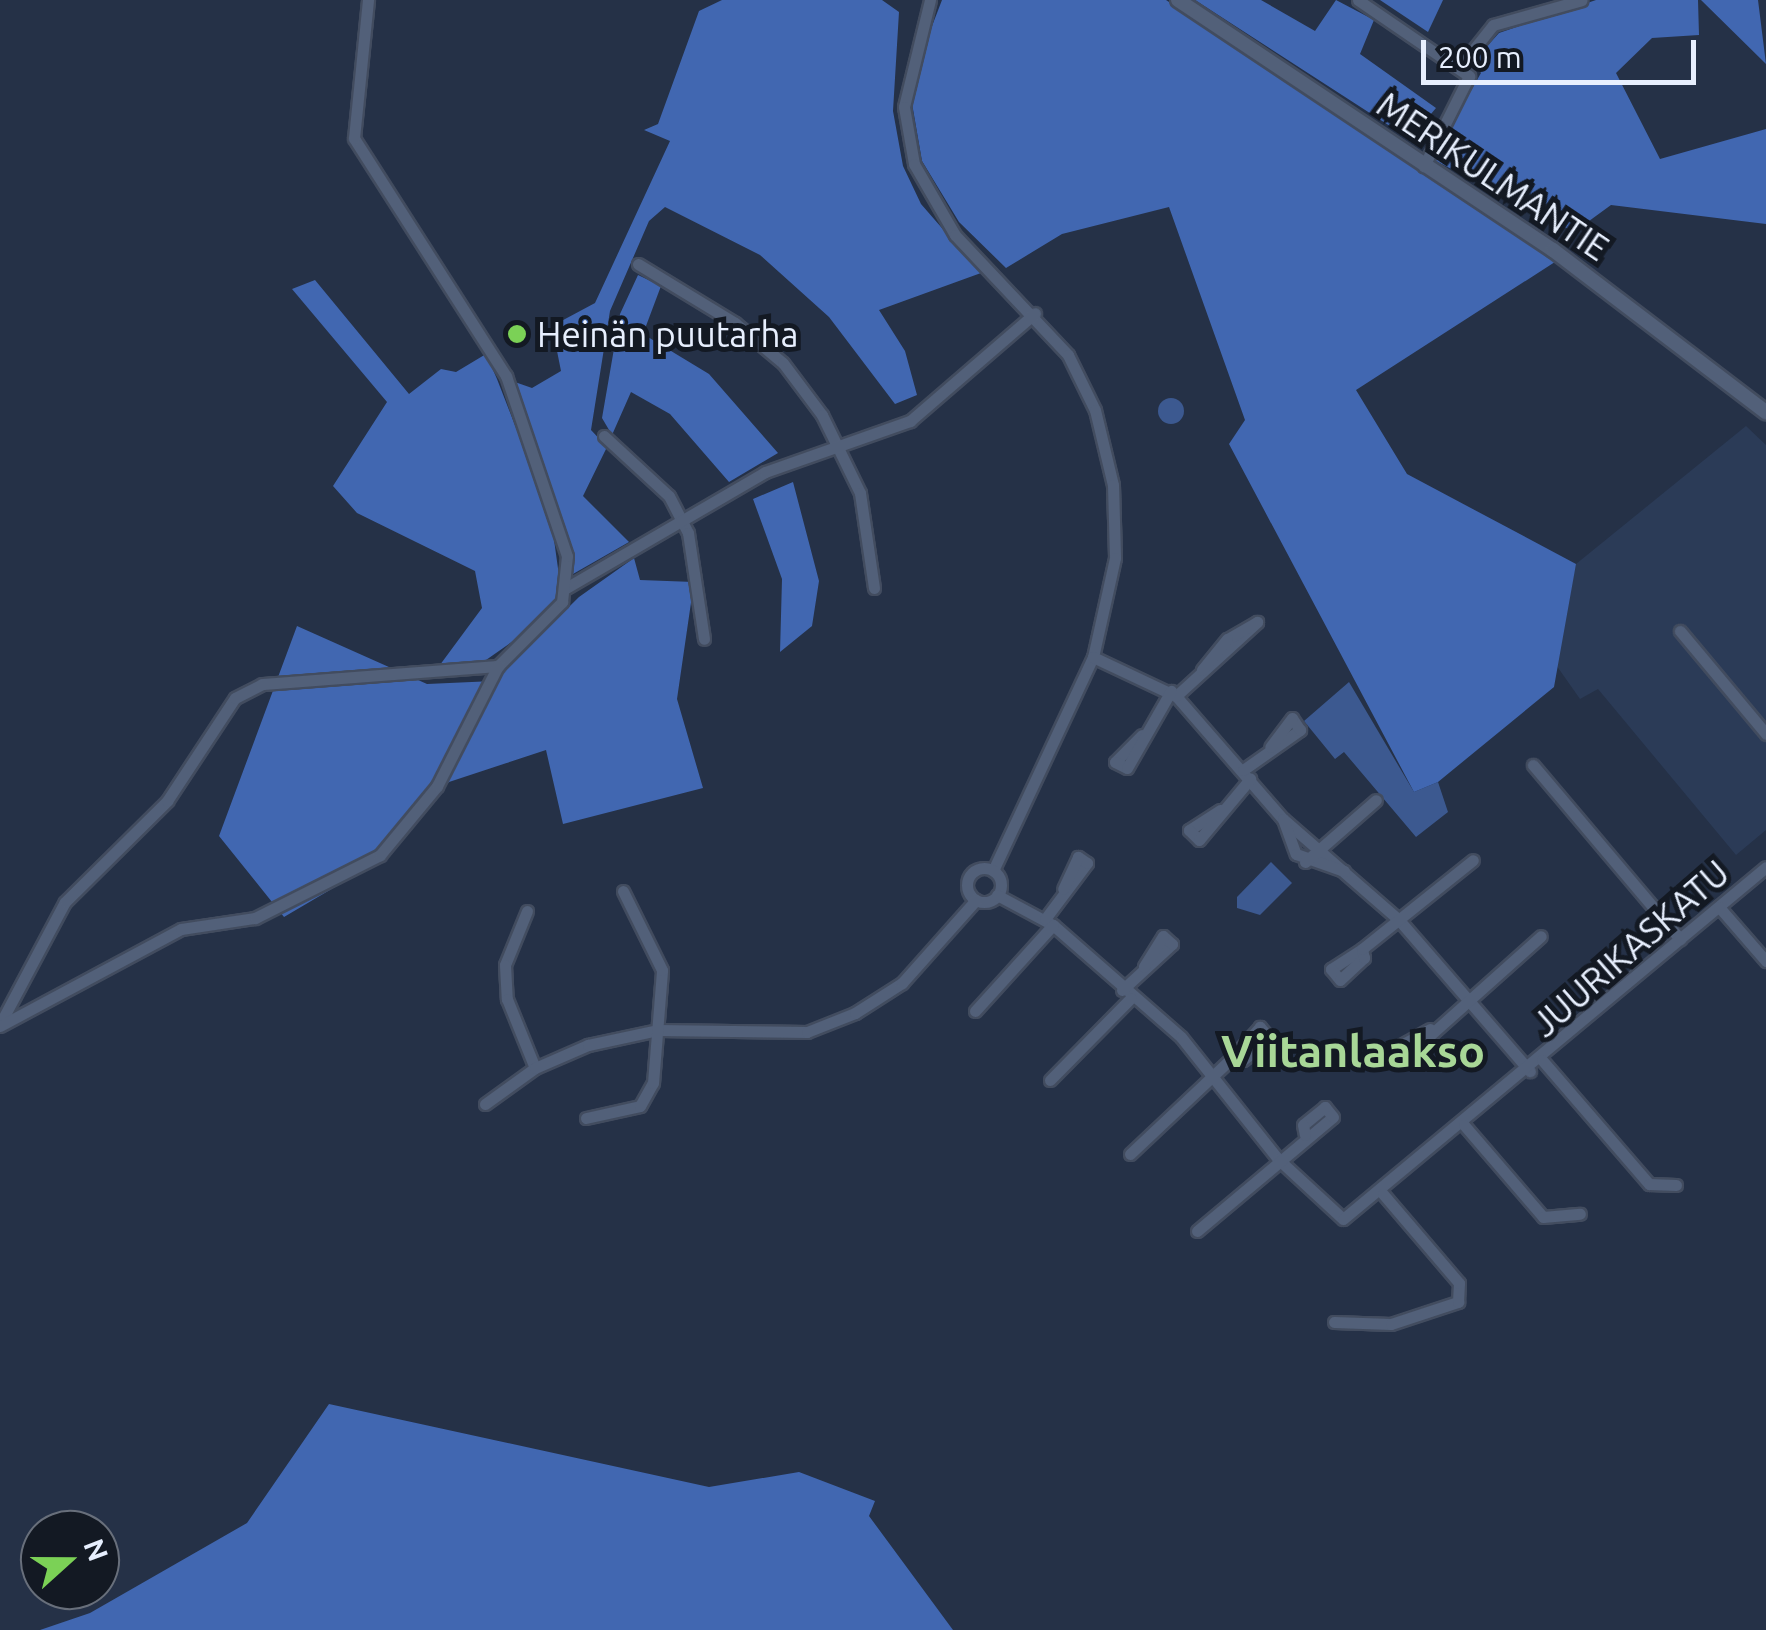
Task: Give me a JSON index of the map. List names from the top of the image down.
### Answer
{
  "streets": {
    "street": ["MERIKULMANTIE", "JUURIKASKATU"]
  },
  "districts": ["Viitanlaakso"],
  "places": ["Heinän puutarha"],
  "scale_bar": "200 m",
  "north": "right"
}
